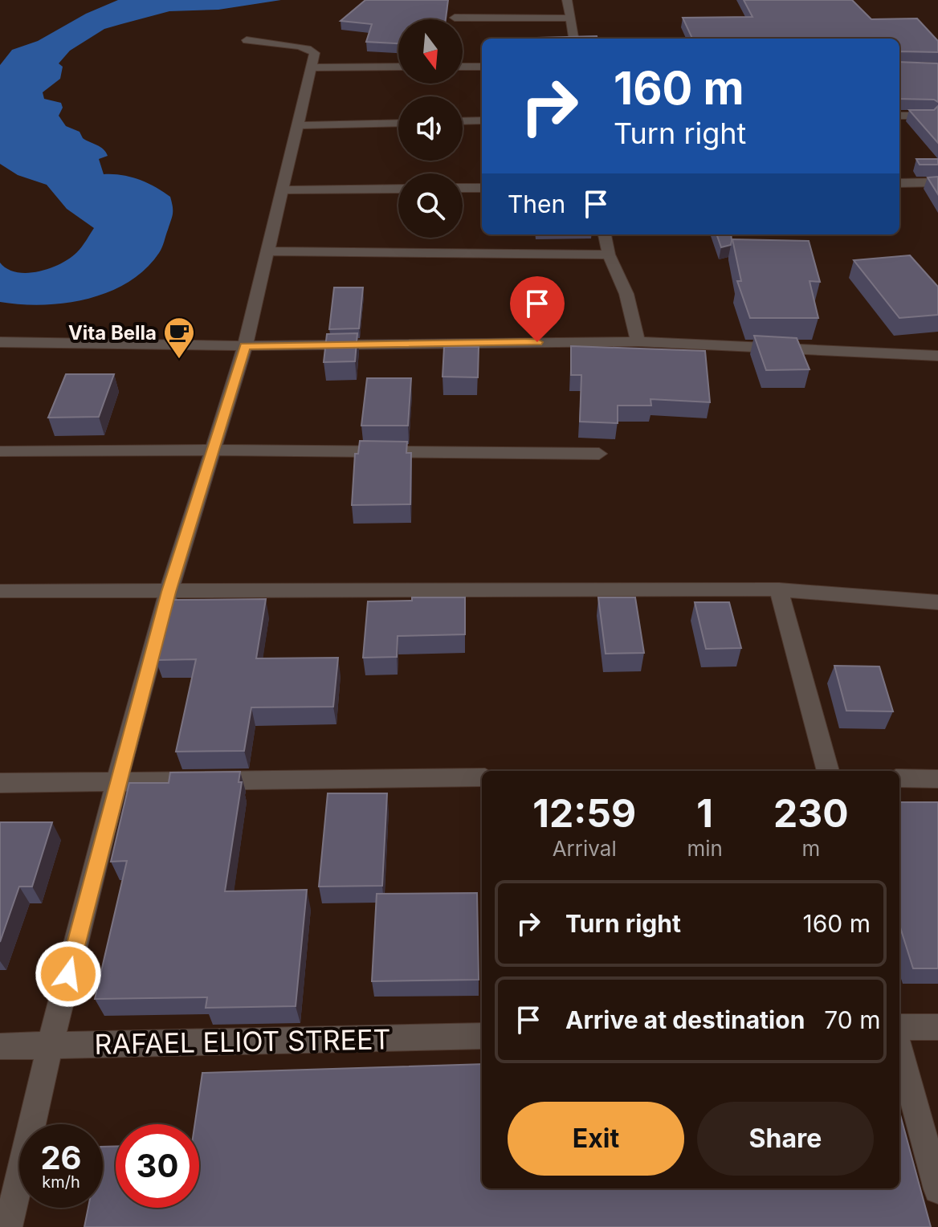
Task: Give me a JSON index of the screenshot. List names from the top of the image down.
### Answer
{
  "streets": {
    "street": ["RAFAEL ELIOT STREET"]
  },
  "places": {
    "cafe": ["Vita Bella"]
  },
  "north": "bottom",
  "page": {
    "turn": ["160 m", "Turn right"],
    "then": "Then",
    "eta": [
      "12:59",
      "Arrival",
      "1",
      "min",
      "230",
      "m"
    ],
    "list": [
      {
        "name": "Turn right",
        "value": "160 m"
      },
      {
        "name": "Arrive at destination",
        "value": "70 m"
      }
    ],
    "buttons": ["Exit", "Share"],
    "speed": "26 km/h",
    "limit": "30"
  }
}
